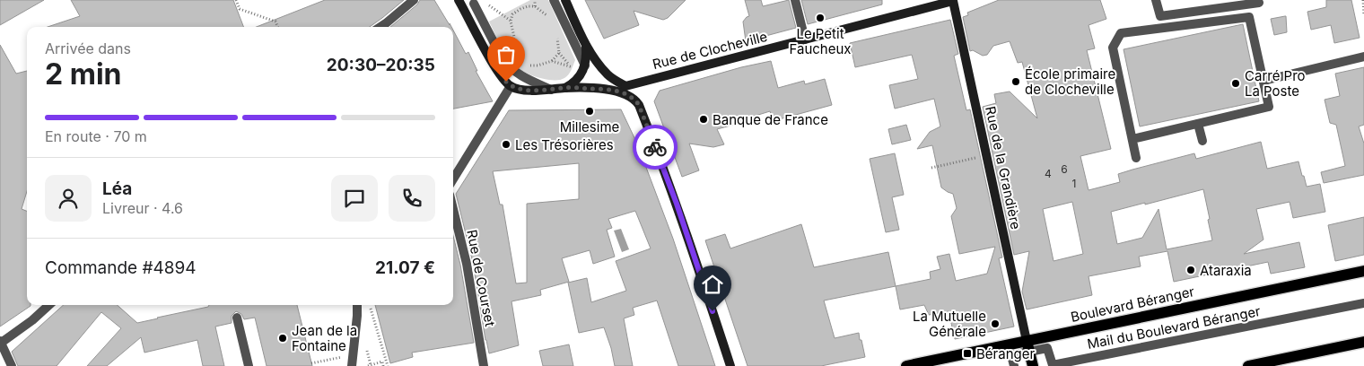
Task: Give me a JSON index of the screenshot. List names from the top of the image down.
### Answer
{
  "streets": {
    "main road": ["Rue de Clocheville", "Rue de la Grandière", "Boulevard Béranger"],
    "street": ["Rue de Courset", "Mail du Boulevard Béranger"]
  },
  "crossings": [
    ["Rue de Clocheville", "Rue de la Grandière"],
    ["Rue de la Grandière", "Boulevard Béranger"],
    ["Rue de la Grandière", "Mail du Boulevard Béranger"],
    ["Boulevard Béranger", "Mail du Boulevard Béranger"]
  ],
  "places": {
    "other": [
      "Le Petit Faucheux",
      "École primaire de Clocheville",
      "Carré Pro La Poste",
      "Millesime",
      "Banque de France",
      "Les Trésorières",
      "Ataraxia",
      "La Mutuelle Générale",
      "Jean de la Fontaine"
    ],
    "transit": ["Béranger"]
  },
  "house_numbers": ["6", "4", "1"],
  "page": {
    "heading": ["2 min", "Arrivée dans", "20:30–20:35"],
    "panel": [
      "Léa",
      "Livreur · 4.6",
      "Commande #4894",
      "21.07 €"
    ],
    "bar": "En route · 70 m"
  }
}
